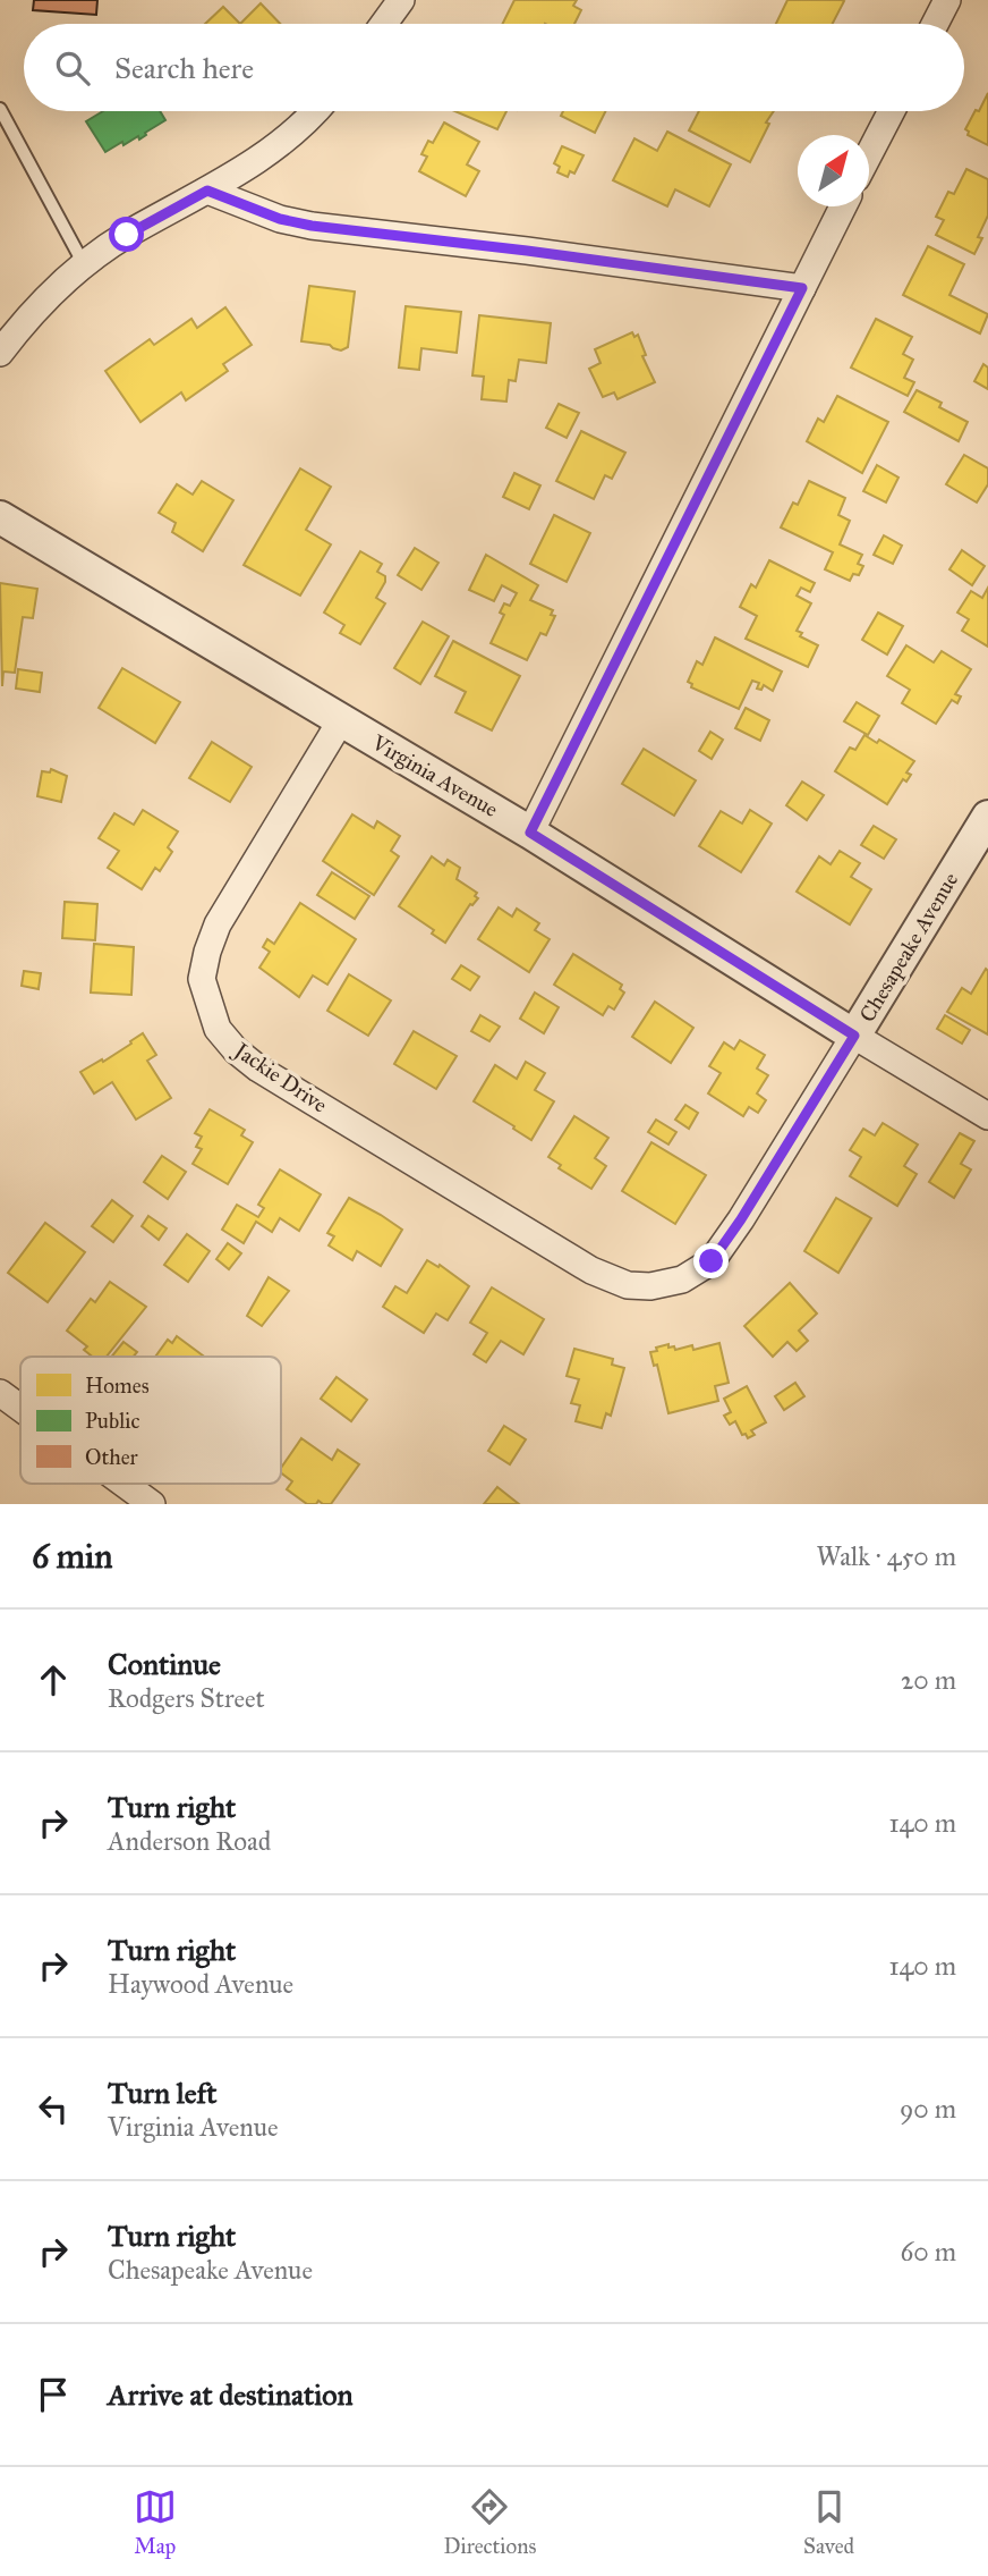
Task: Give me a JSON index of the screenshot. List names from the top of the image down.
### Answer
{
  "streets": {
    "street": ["Virginia Avenue", "Chesapeake Avenue", "Jackie Drive"]
  },
  "crossings": [
    ["Virginia Avenue", "Chesapeake Avenue"],
    ["Virginia Avenue", "Jackie Drive"],
    ["Chesapeake Avenue", "Jackie Drive"]
  ],
  "legend": ["Homes", "Public", "Other"],
  "north": "top right",
  "page": {
    "search": "Search here",
    "heading": ["6 min", "Walk · 450 m"],
    "list": [
      ["Continue", "Rodgers Street", "20 m"],
      ["Turn right", "Anderson Road", "140 m"],
      ["Turn right", "Haywood Avenue", "140 m"],
      ["Turn left", "Virginia Avenue", "90 m"],
      ["Turn right", "Chesapeake Avenue", "60 m"],
      "Arrive at destination"
    ],
    "nav": ["Map", "Directions", "Saved"]
  }
}
